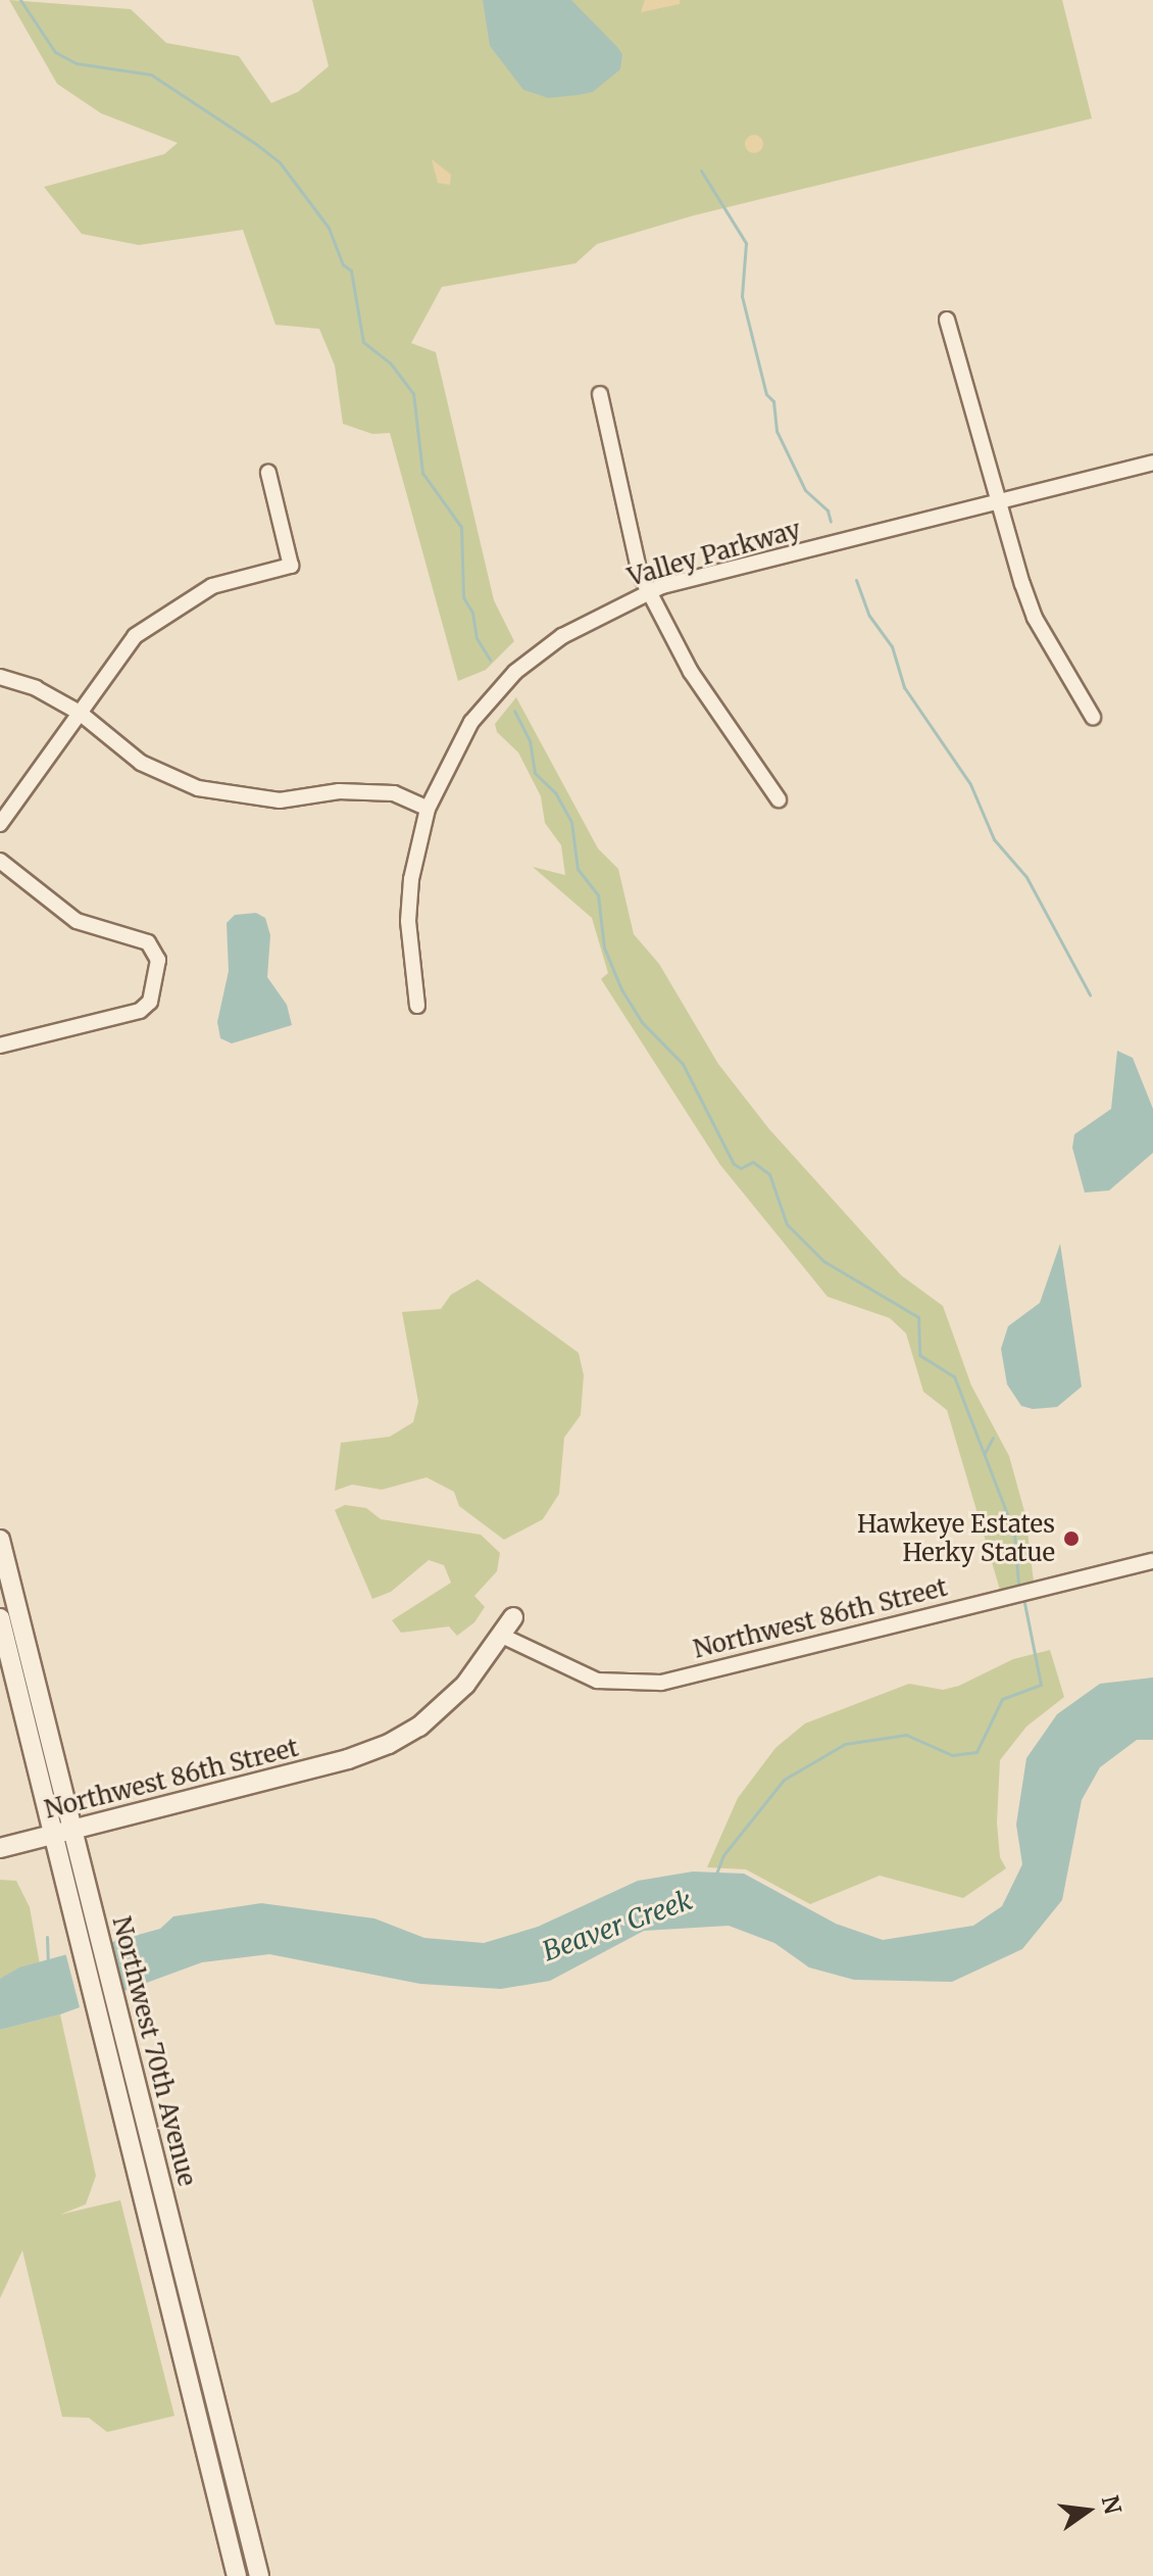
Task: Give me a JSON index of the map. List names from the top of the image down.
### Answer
{
  "streets": {
    "main road": ["Northwest 86th Street", "Northwest 70th Avenue"],
    "street": ["Valley Parkway"]
  },
  "crossings": [
    ["Northwest 86th Street", "Northwest 70th Avenue"]
  ],
  "water": ["Beaver Creek"],
  "places": ["Hawkeye Estates Herky Statue"],
  "north": "right"
}
